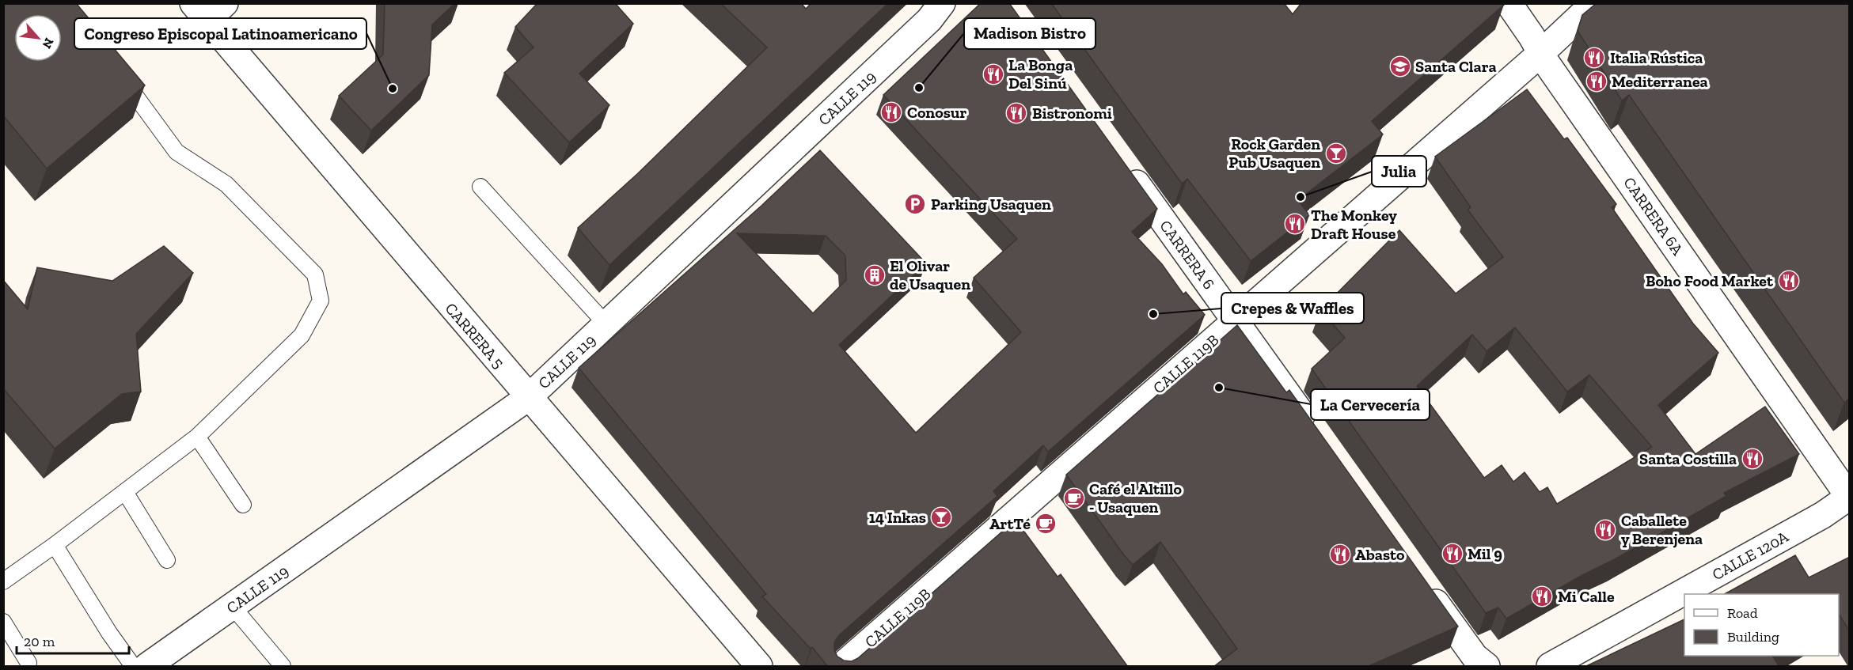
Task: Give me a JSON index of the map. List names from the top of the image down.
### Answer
{
  "streets": {
    "street": [
      "CALLE 119",
      "CARRERA 6A",
      "CARRERA 6",
      "CARRERA 5",
      "CALLE 119B",
      "CALLE 120A"
    ]
  },
  "crossings": [
    ["CALLE 119", "CARRERA 5"],
    ["CARRERA 6A", "CALLE 119B"],
    ["CARRERA 6A", "CALLE 120A"],
    ["CARRERA 6", "CALLE 119B"]
  ],
  "places": {
    "restaurant": [
      "Italia Rústica",
      "La Bonga Del Sinú",
      "Mediterranea",
      "Conosur",
      "Bistronomi",
      "The Monkey Draft House",
      "Boho Food Market",
      "Santa Costilla",
      "Caballete y Berenjena",
      "Mil 9",
      "Abasto",
      "Mi Calle"
    ],
    "school or university": ["Santa Clara"],
    "other": [
      "Madison Bistro",
      "Congreso Episcopal Latinoamericano",
      "Julia",
      "Crepes & Waffles",
      "La Cervecería"
    ],
    "bar": ["Rock Garden Pub Usaquen", "14 Inkas"],
    "parking": ["Parking Usaquen"],
    "building": ["El Olivar de Usaquen"],
    "cafe": ["Café el Altillo - Usaquen", "ArtTé"]
  },
  "legend": ["Road", "Building"],
  "scale_bar": "20 m",
  "north": "bottom right"
}
